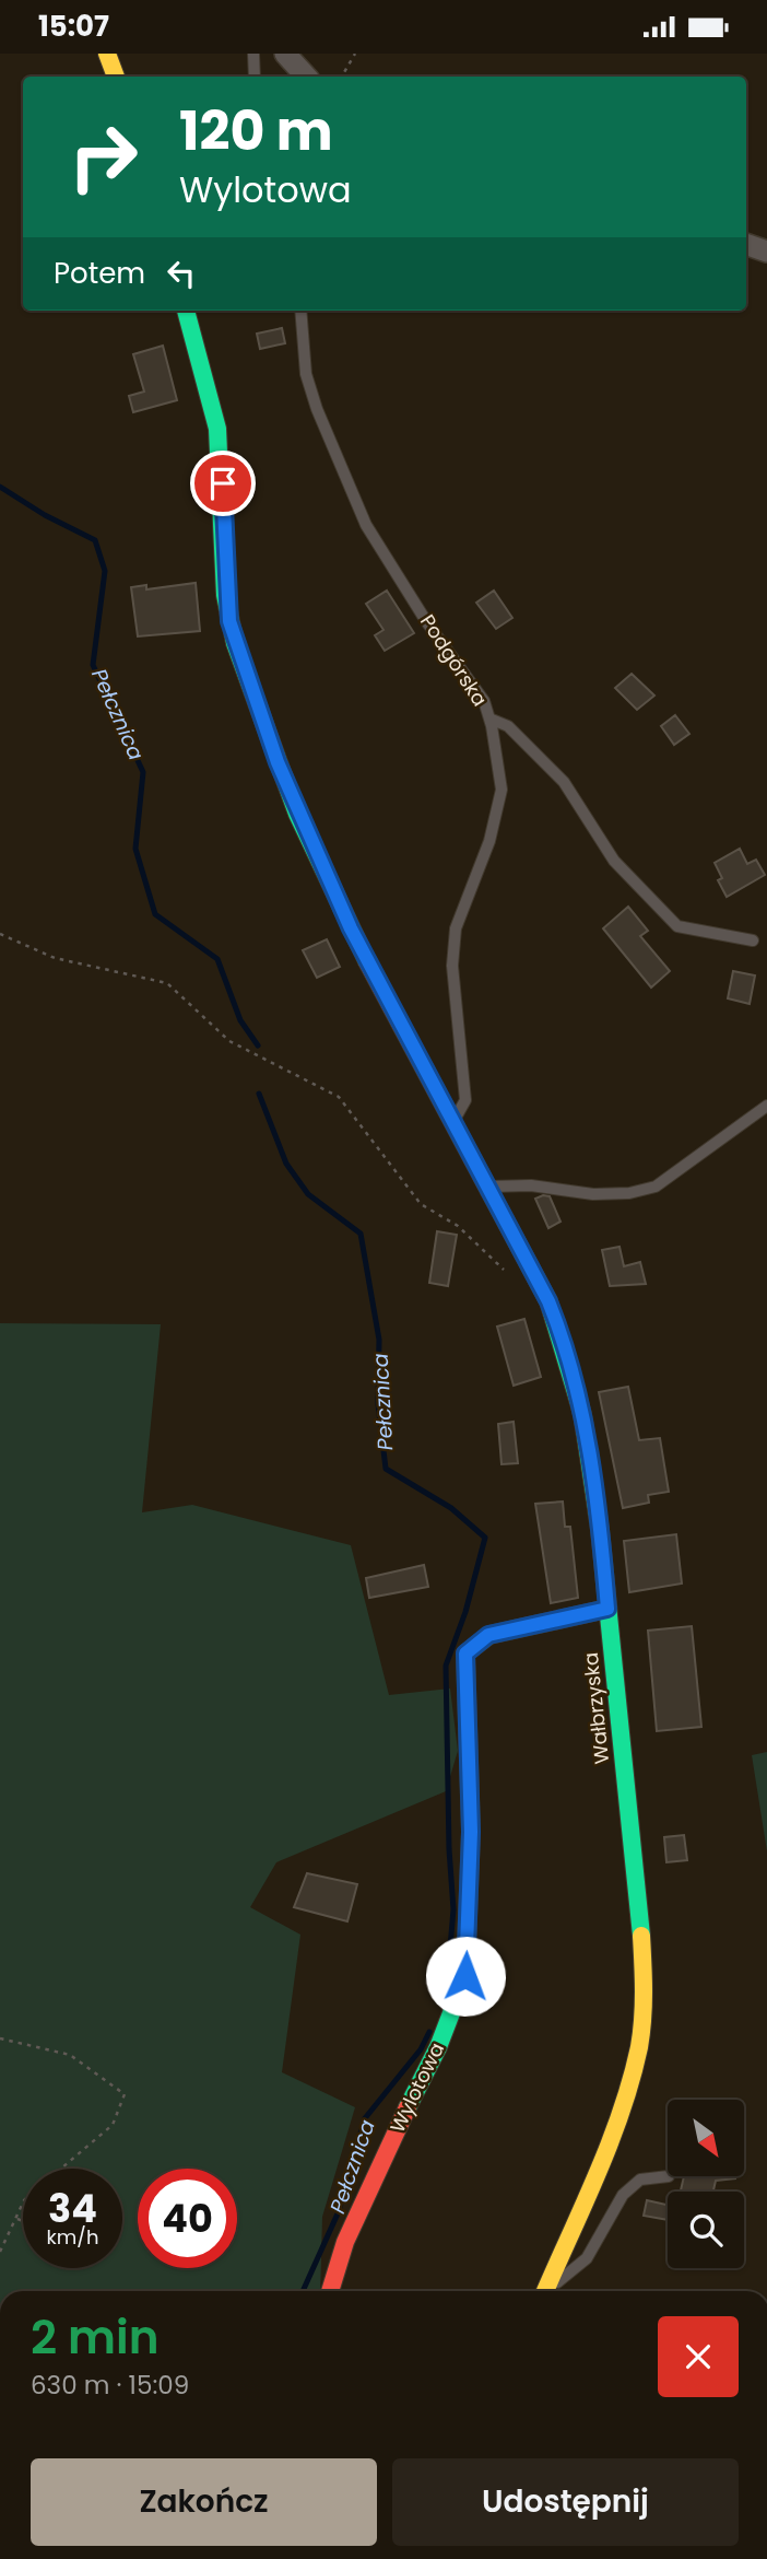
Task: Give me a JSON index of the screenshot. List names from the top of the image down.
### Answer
{
  "streets": {
    "main road": ["Wałbrzyska", "Wylotowa"],
    "lane": ["Podgórska"]
  },
  "crossings": [
    ["Podgórska", "Wałbrzyska"],
    ["Wałbrzyska", "Wylotowa"]
  ],
  "water": ["Pełcznica"],
  "north": "bottom right",
  "page": {
    "status": "15:07",
    "turn": ["120 m", "Wylotowa"],
    "then": "Potem",
    "speed": "34 km/h",
    "limit": "40",
    "heading": ["2 min", "630 m · 15:09"],
    "buttons": ["Zakończ", "Udostępnij"]
  }
}
